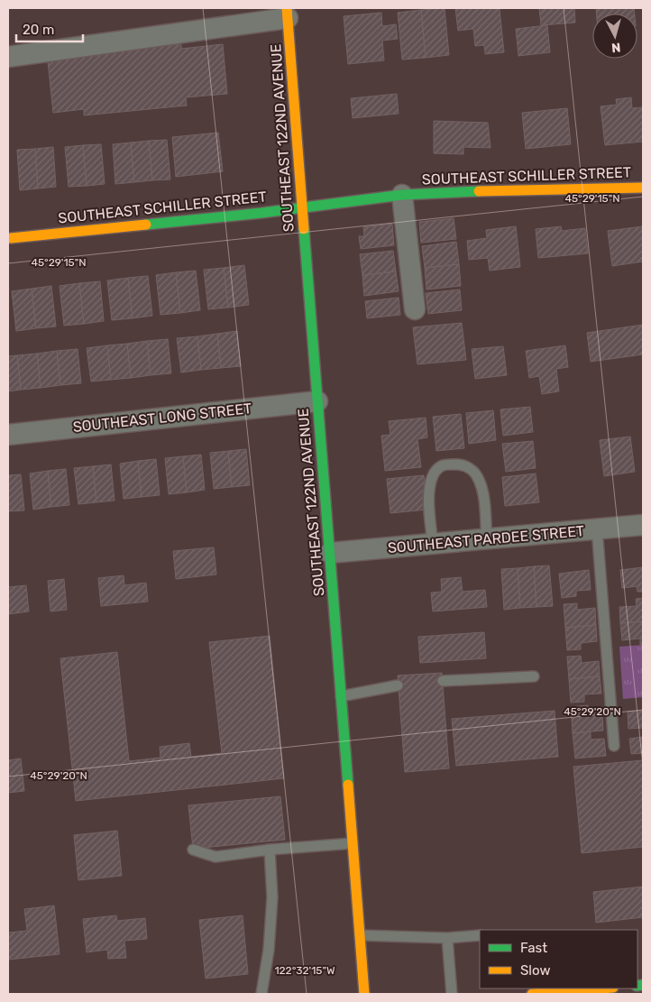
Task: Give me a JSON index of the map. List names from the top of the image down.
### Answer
{
  "streets": {
    "main road": ["SOUTHEAST 122ND AVENUE", "SOUTHEAST SCHILLER STREET"],
    "street": ["SOUTHEAST LONG STREET", "SOUTHEAST PARDEE STREET"]
  },
  "crossings": [
    ["SOUTHEAST 122ND AVENUE", "SOUTHEAST SCHILLER STREET"],
    ["SOUTHEAST 122ND AVENUE", "SOUTHEAST LONG STREET"],
    ["SOUTHEAST 122ND AVENUE", "SOUTHEAST PARDEE STREET"]
  ],
  "legend": ["Fast", "Slow"],
  "scale_bar": "20 m",
  "north": "bottom",
  "coordinates": ["45°29'15\"N", "45°29'20\"N", "122°32'15\"W"]
}
